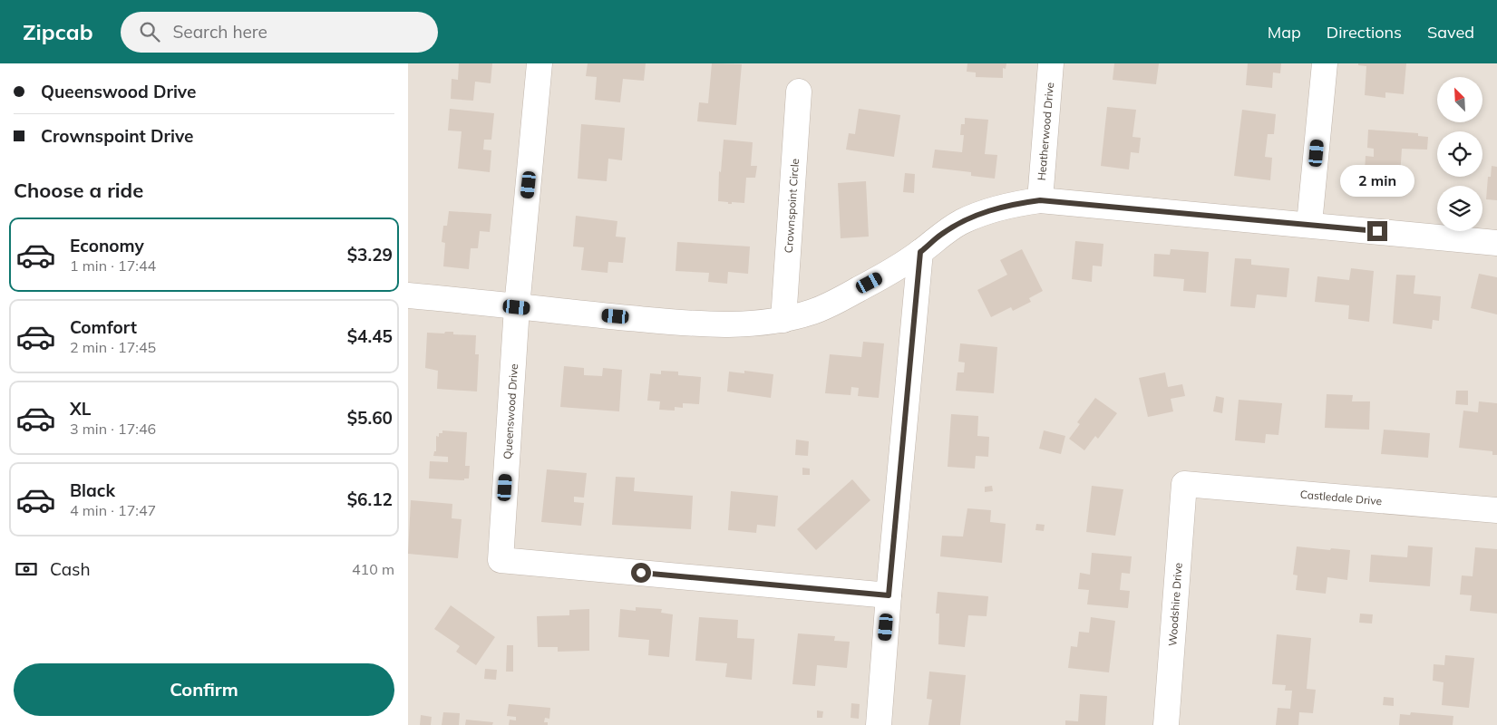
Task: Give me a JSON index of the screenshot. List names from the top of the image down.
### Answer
{
  "streets": {
    "street": [
      "Heatherwood Drive",
      "Crownspoint Circle",
      "Queenswood Drive",
      "Castledale Drive",
      "Woodshire Drive"
    ]
  },
  "crossings": [
    ["Castledale Drive", "Woodshire Drive"]
  ],
  "north": "top left",
  "page": {
    "header": "Zipcab",
    "search": "Search here",
    "nav": ["Map", "Directions", "Saved"],
    "banner": ["Queenswood Drive", "Crownspoint Drive"],
    "heading": "Choose a ride",
    "bubble": "2 min",
    "list": [
      {
        "name": "Economy",
        "note": "1 min · 17:44",
        "value": "$3.29"
      },
      {
        "name": "Comfort",
        "note": "2 min · 17:45",
        "value": "$4.45"
      },
      {
        "name": "XL",
        "note": "3 min · 17:46",
        "value": "$5.60"
      },
      {
        "name": "Black",
        "note": "4 min · 17:47",
        "value": "$6.12"
      }
    ],
    "pay": ["Cash", "410 m"],
    "buttons": "Confirm"
  }
}
